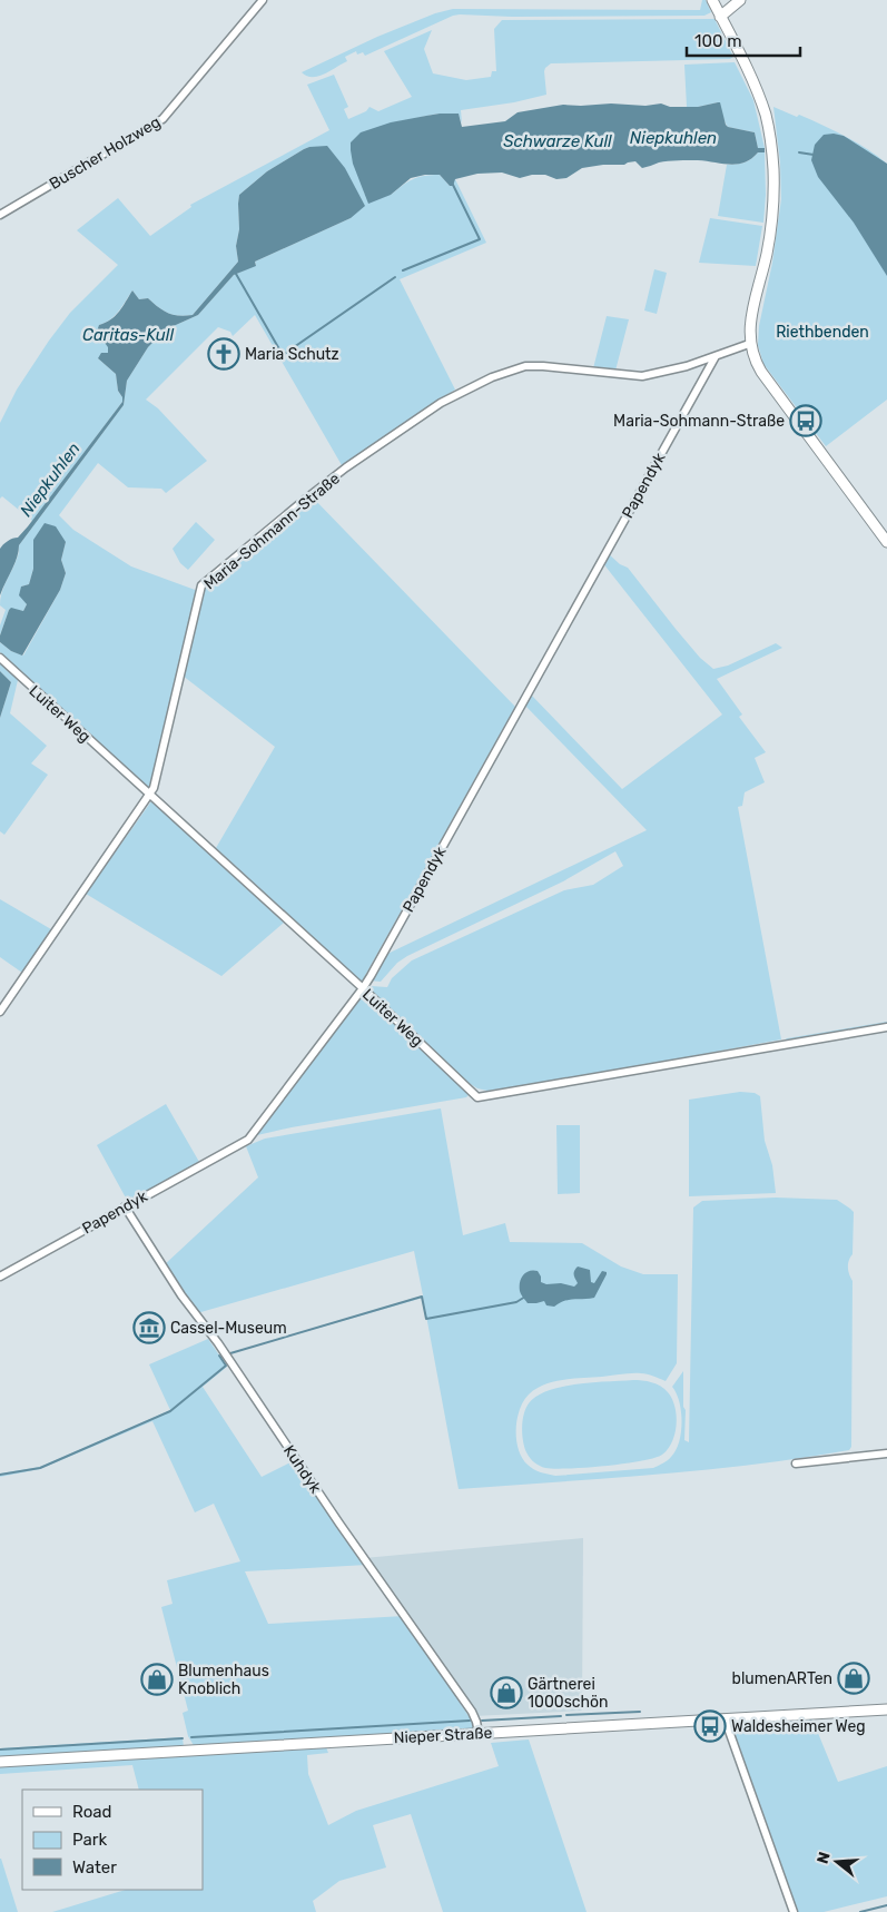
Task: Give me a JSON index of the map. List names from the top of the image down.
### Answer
{
  "streets": {
    "main road": ["Nieper Straße"],
    "street": [
      "Buscher Holzweg",
      "Papendyk",
      "Maria-Sohmann-Straße",
      "Luiter Weg",
      "Kuhdyk"
    ]
  },
  "crossings": [
    ["Papendyk", "Maria-Sohmann-Straße"],
    ["Papendyk", "Luiter Weg"],
    ["Papendyk", "Kuhdyk"],
    ["Maria-Sohmann-Straße", "Luiter Weg"],
    ["Kuhdyk", "Nieper Straße"]
  ],
  "water": ["Niepkuhlen", "Schwarze Kull", "Caritas-Kull"],
  "parks": ["Riethbenden"],
  "places": {
    "church": ["Maria Schutz"],
    "bus stop": ["Maria-Sohmann-Straße", "Waldesheimer Weg"],
    "museum": ["Cassel-Museum"],
    "shop": ["blumenARTen", "Blumenhaus Knoblich", "Gärtnerei 1000schön"]
  },
  "legend": ["Road", "Park", "Water"],
  "scale_bar": "100 m",
  "north": "left"
}
